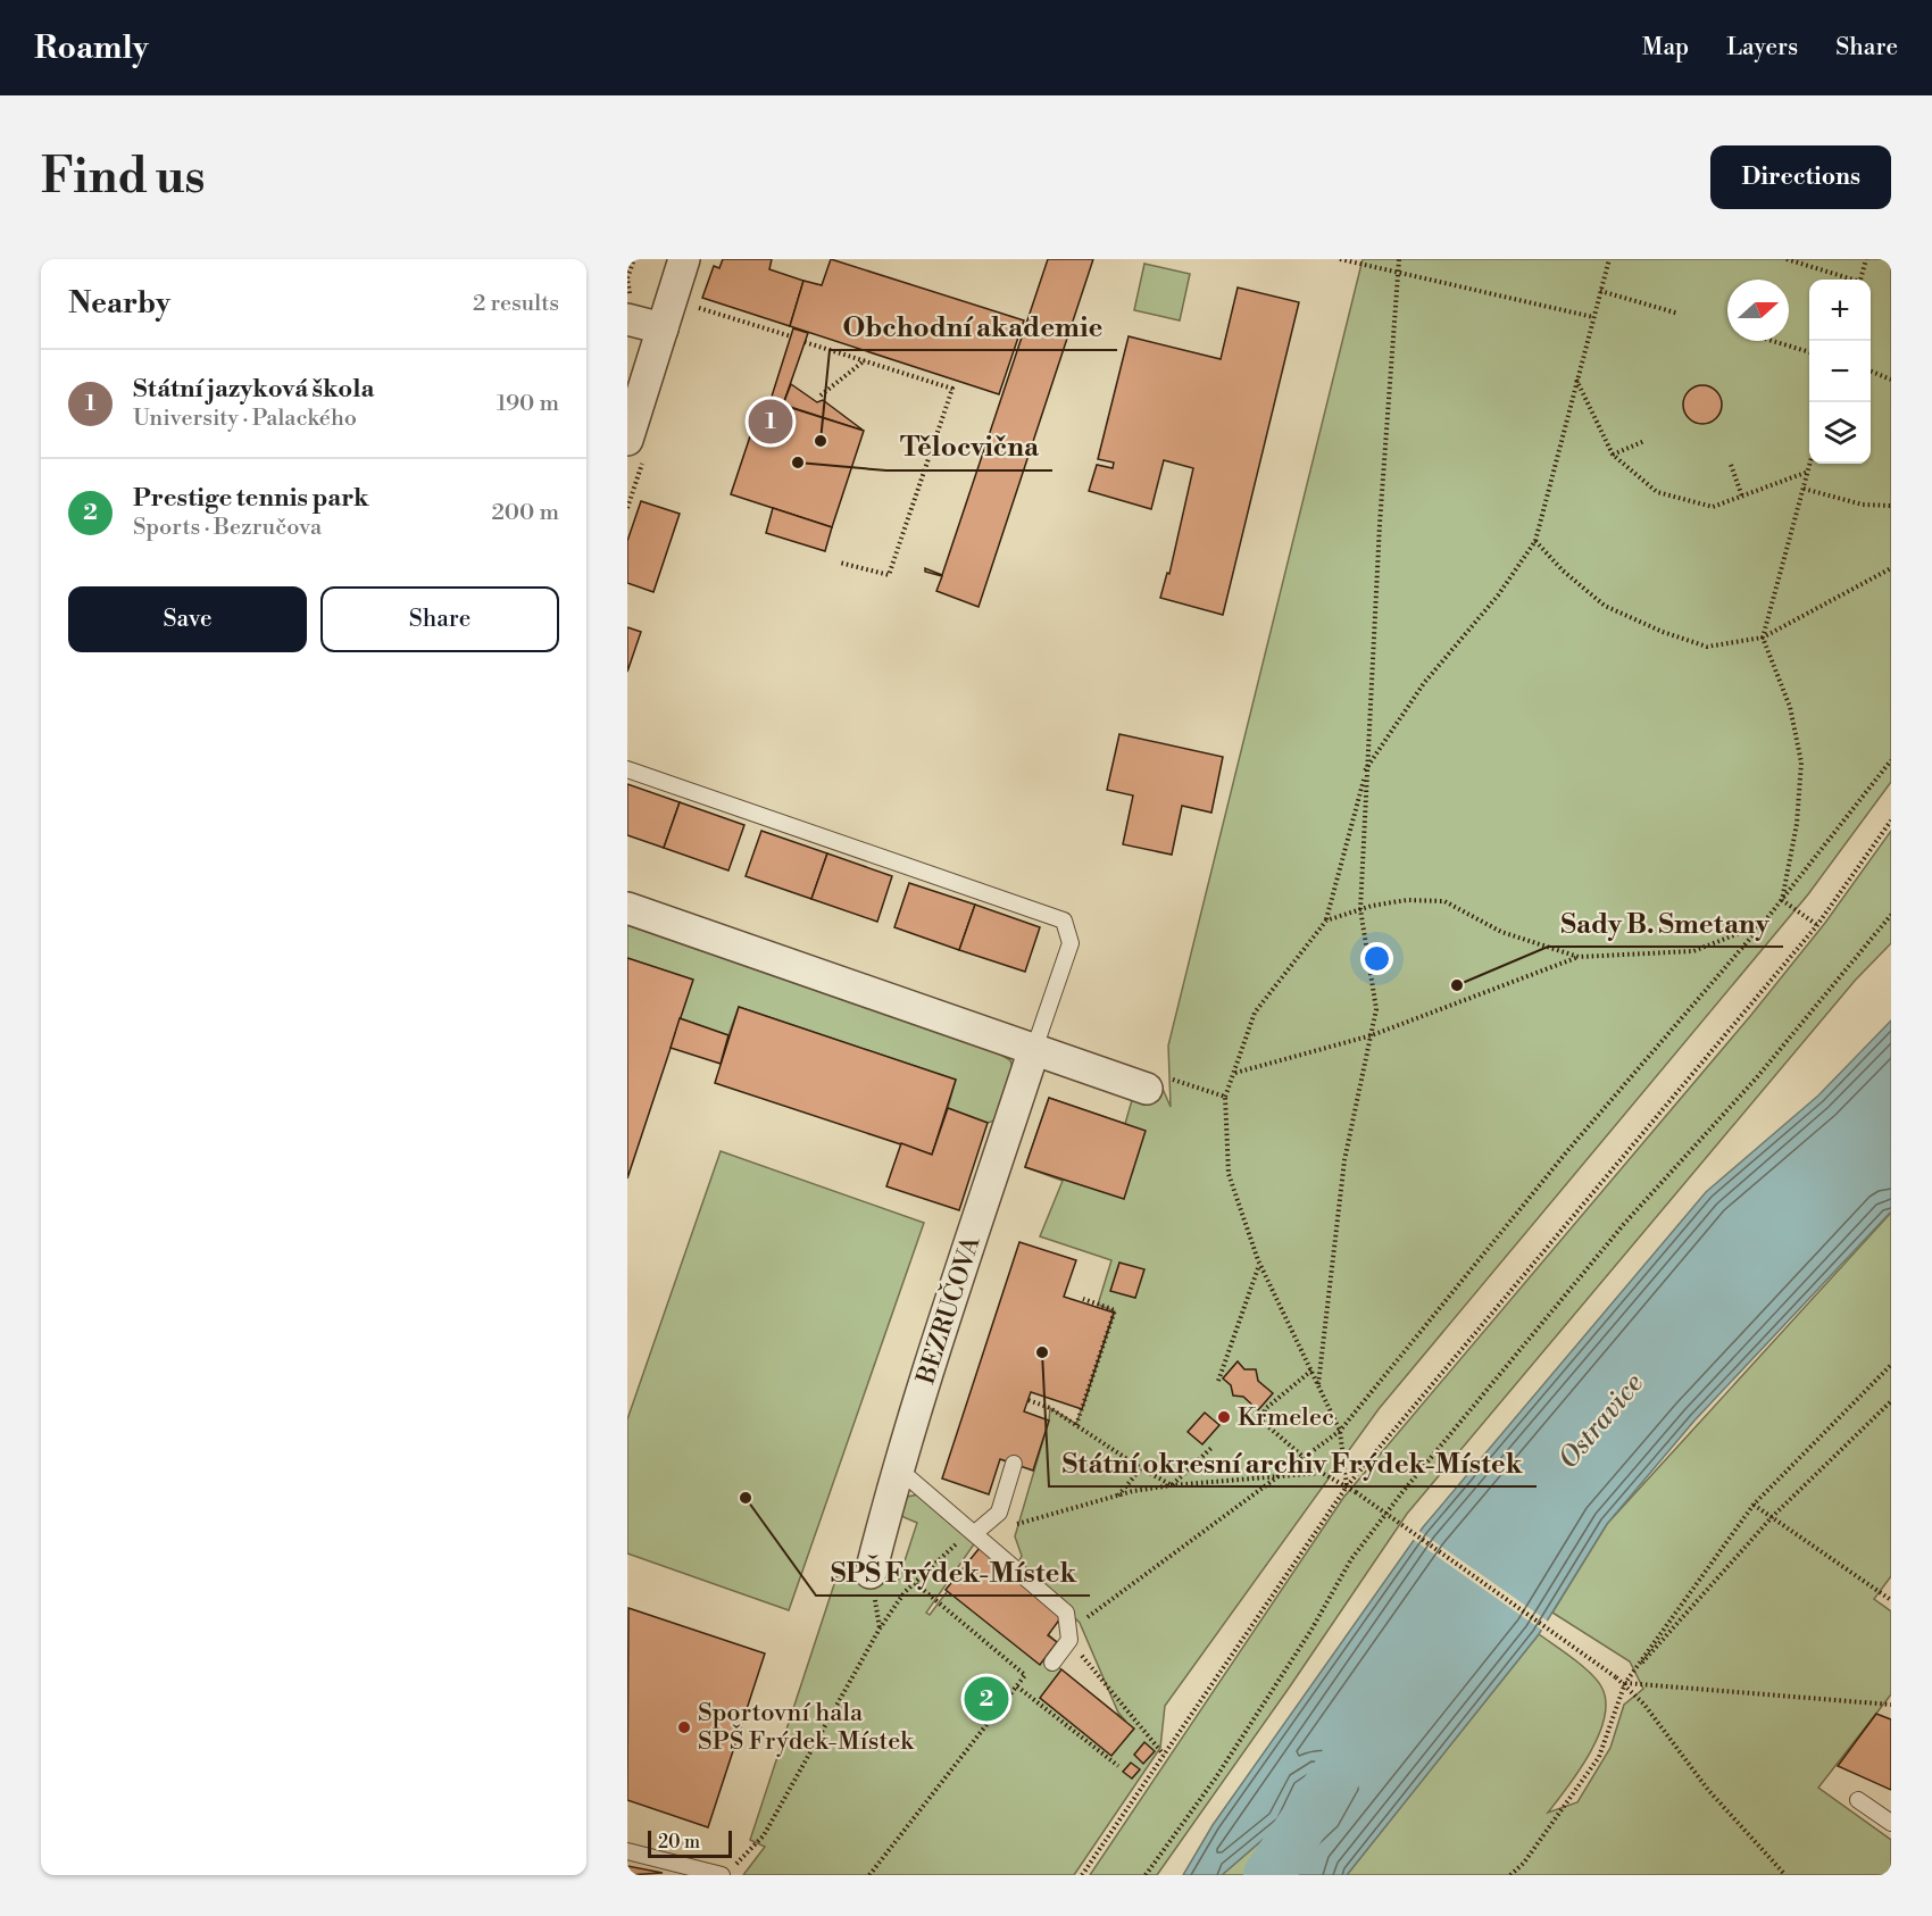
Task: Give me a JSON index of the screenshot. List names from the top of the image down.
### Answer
{
  "streets": {
    "street": ["BEZRUČOVA"]
  },
  "water": ["Ostravice"],
  "places": [
    "Obchodní akademie",
    "Tělocvična",
    "Sady B. Smetany",
    "Státní okresní archiv Frýdek-Místek",
    "Krmelec",
    "SPŠ Frýdek-Místek",
    "Sportovní hala SPŠ Frýdek-Místek"
  ],
  "scale_bar": "20 m",
  "north": "right",
  "page": {
    "header": "Roamly",
    "nav": ["Map", "Layers", "Share"],
    "buttons": [
      "Directions",
      ["Save", "Share"]
    ],
    "title": "Find us",
    "heading": ["Nearby", "2 results"],
    "map_buttons": ["+", "−"],
    "list": [
      {
        "mark": "1",
        "name": "Státní jazyková škola",
        "note": "University · Palackého",
        "value": "190 m"
      },
      {
        "mark": "2",
        "name": "Prestige tennis park",
        "note": "Sports · Bezručova",
        "value": "200 m"
      }
    ],
    "pins": ["1", "2"],
    "scale": "20 m"
  }
}
